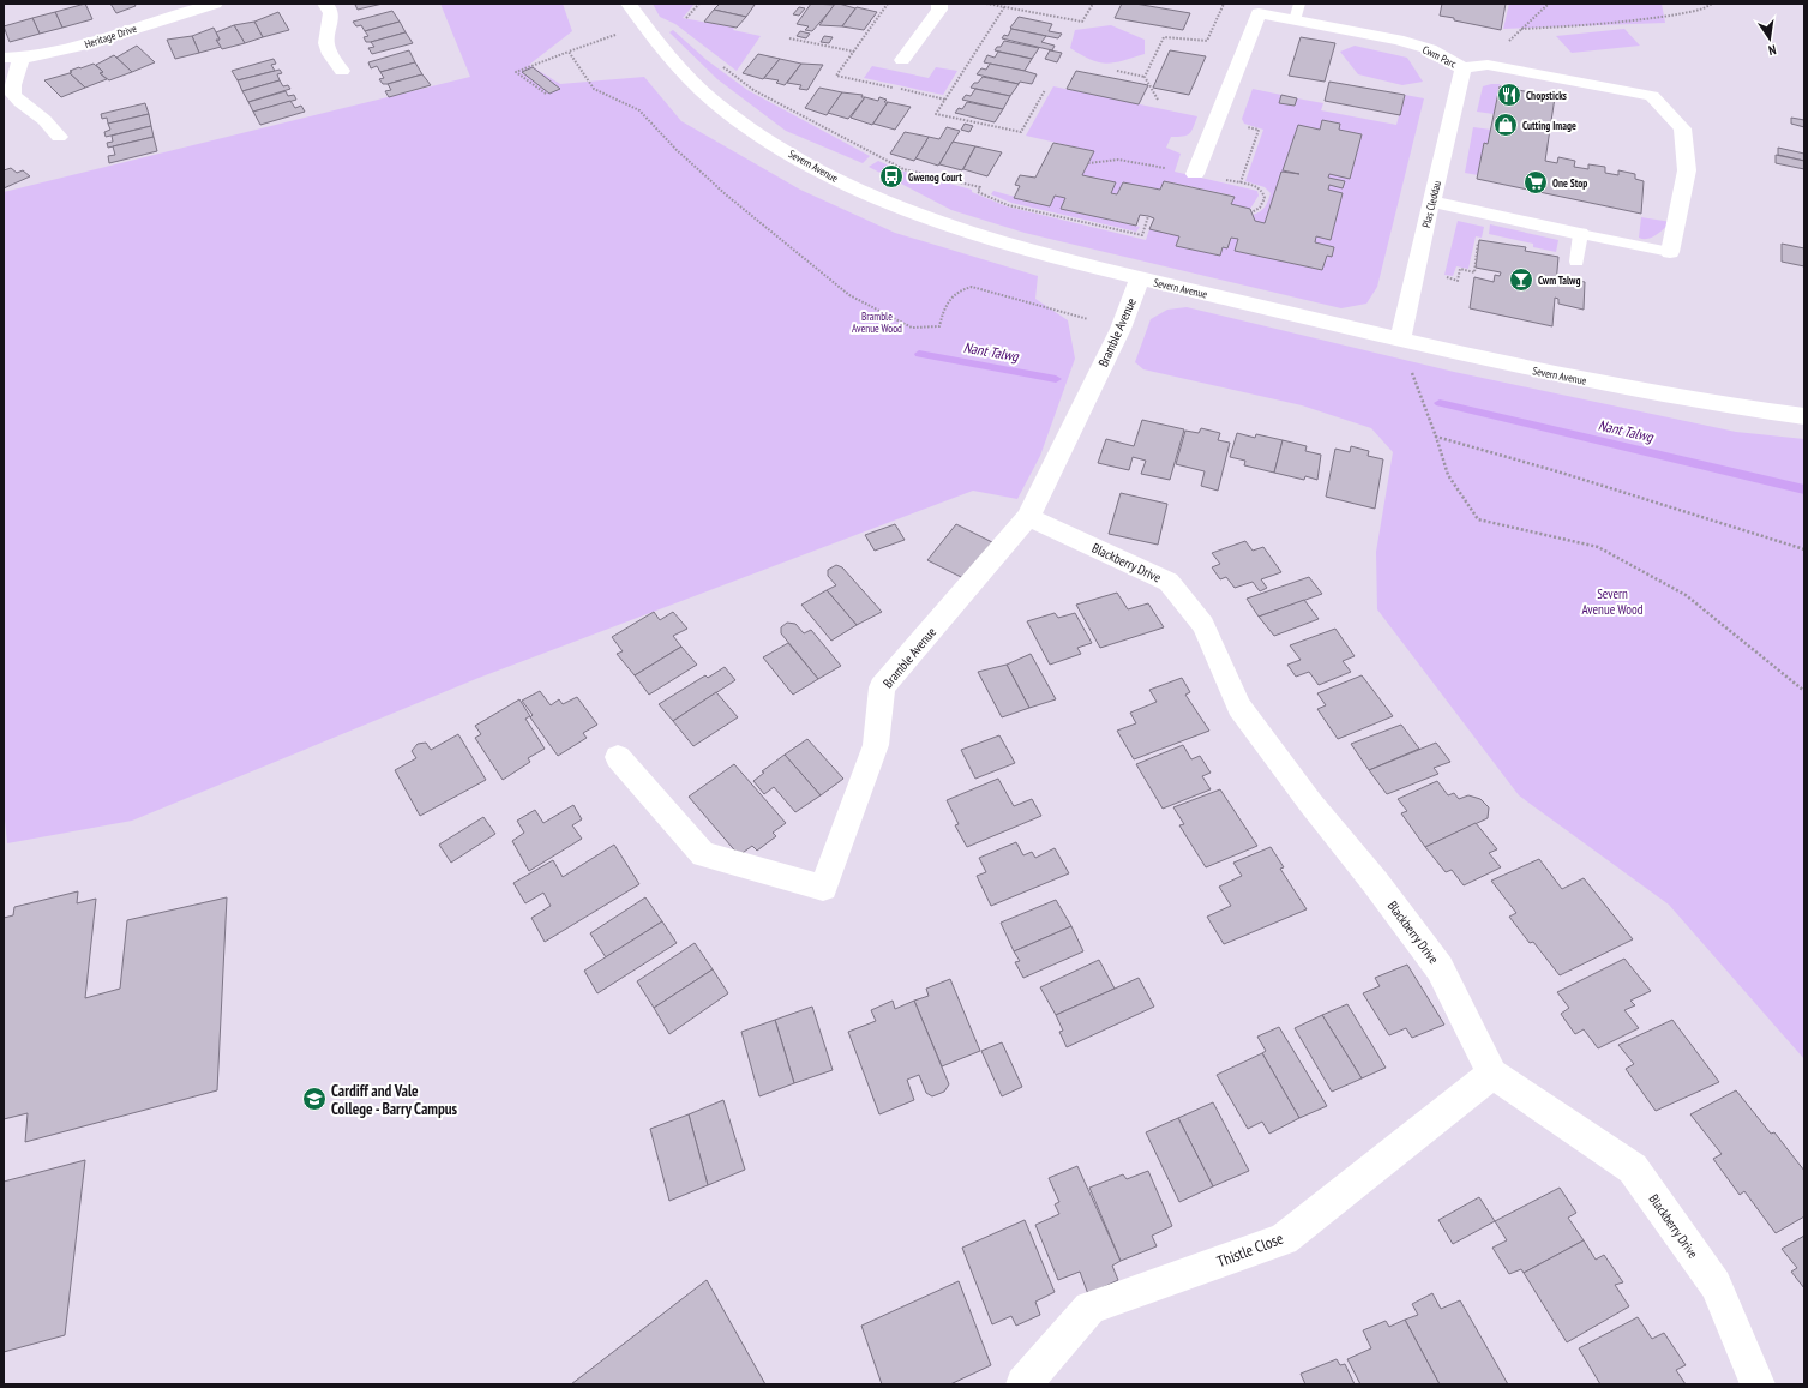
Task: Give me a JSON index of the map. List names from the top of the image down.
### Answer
{
  "streets": {
    "street": [
      "Heritage Drive",
      "Cwm Parc",
      "Severn Avenue",
      "Plas Cleddau",
      "Bramble Avenue",
      "Blackberry Drive",
      "Thistle Close"
    ]
  },
  "crossings": [
    ["Cwm Parc", "Plas Cleddau"],
    ["Severn Avenue", "Plas Cleddau"],
    ["Severn Avenue", "Bramble Avenue"],
    ["Bramble Avenue", "Blackberry Drive"],
    ["Blackberry Drive", "Thistle Close"]
  ],
  "water": ["Nant Talwg"],
  "parks": ["Bramble Avenue Wood", "Severn Avenue Wood"],
  "places": {
    "restaurant": ["Chopsticks"],
    "shop": ["Cutting Image"],
    "bus stop": ["Gwenog Court"],
    "supermarket": ["One Stop"],
    "bar": ["Cwm Talwg"],
    "school or university": ["Cardiff and Vale College - Barry Campus"]
  },
  "north": "bottom"
}
